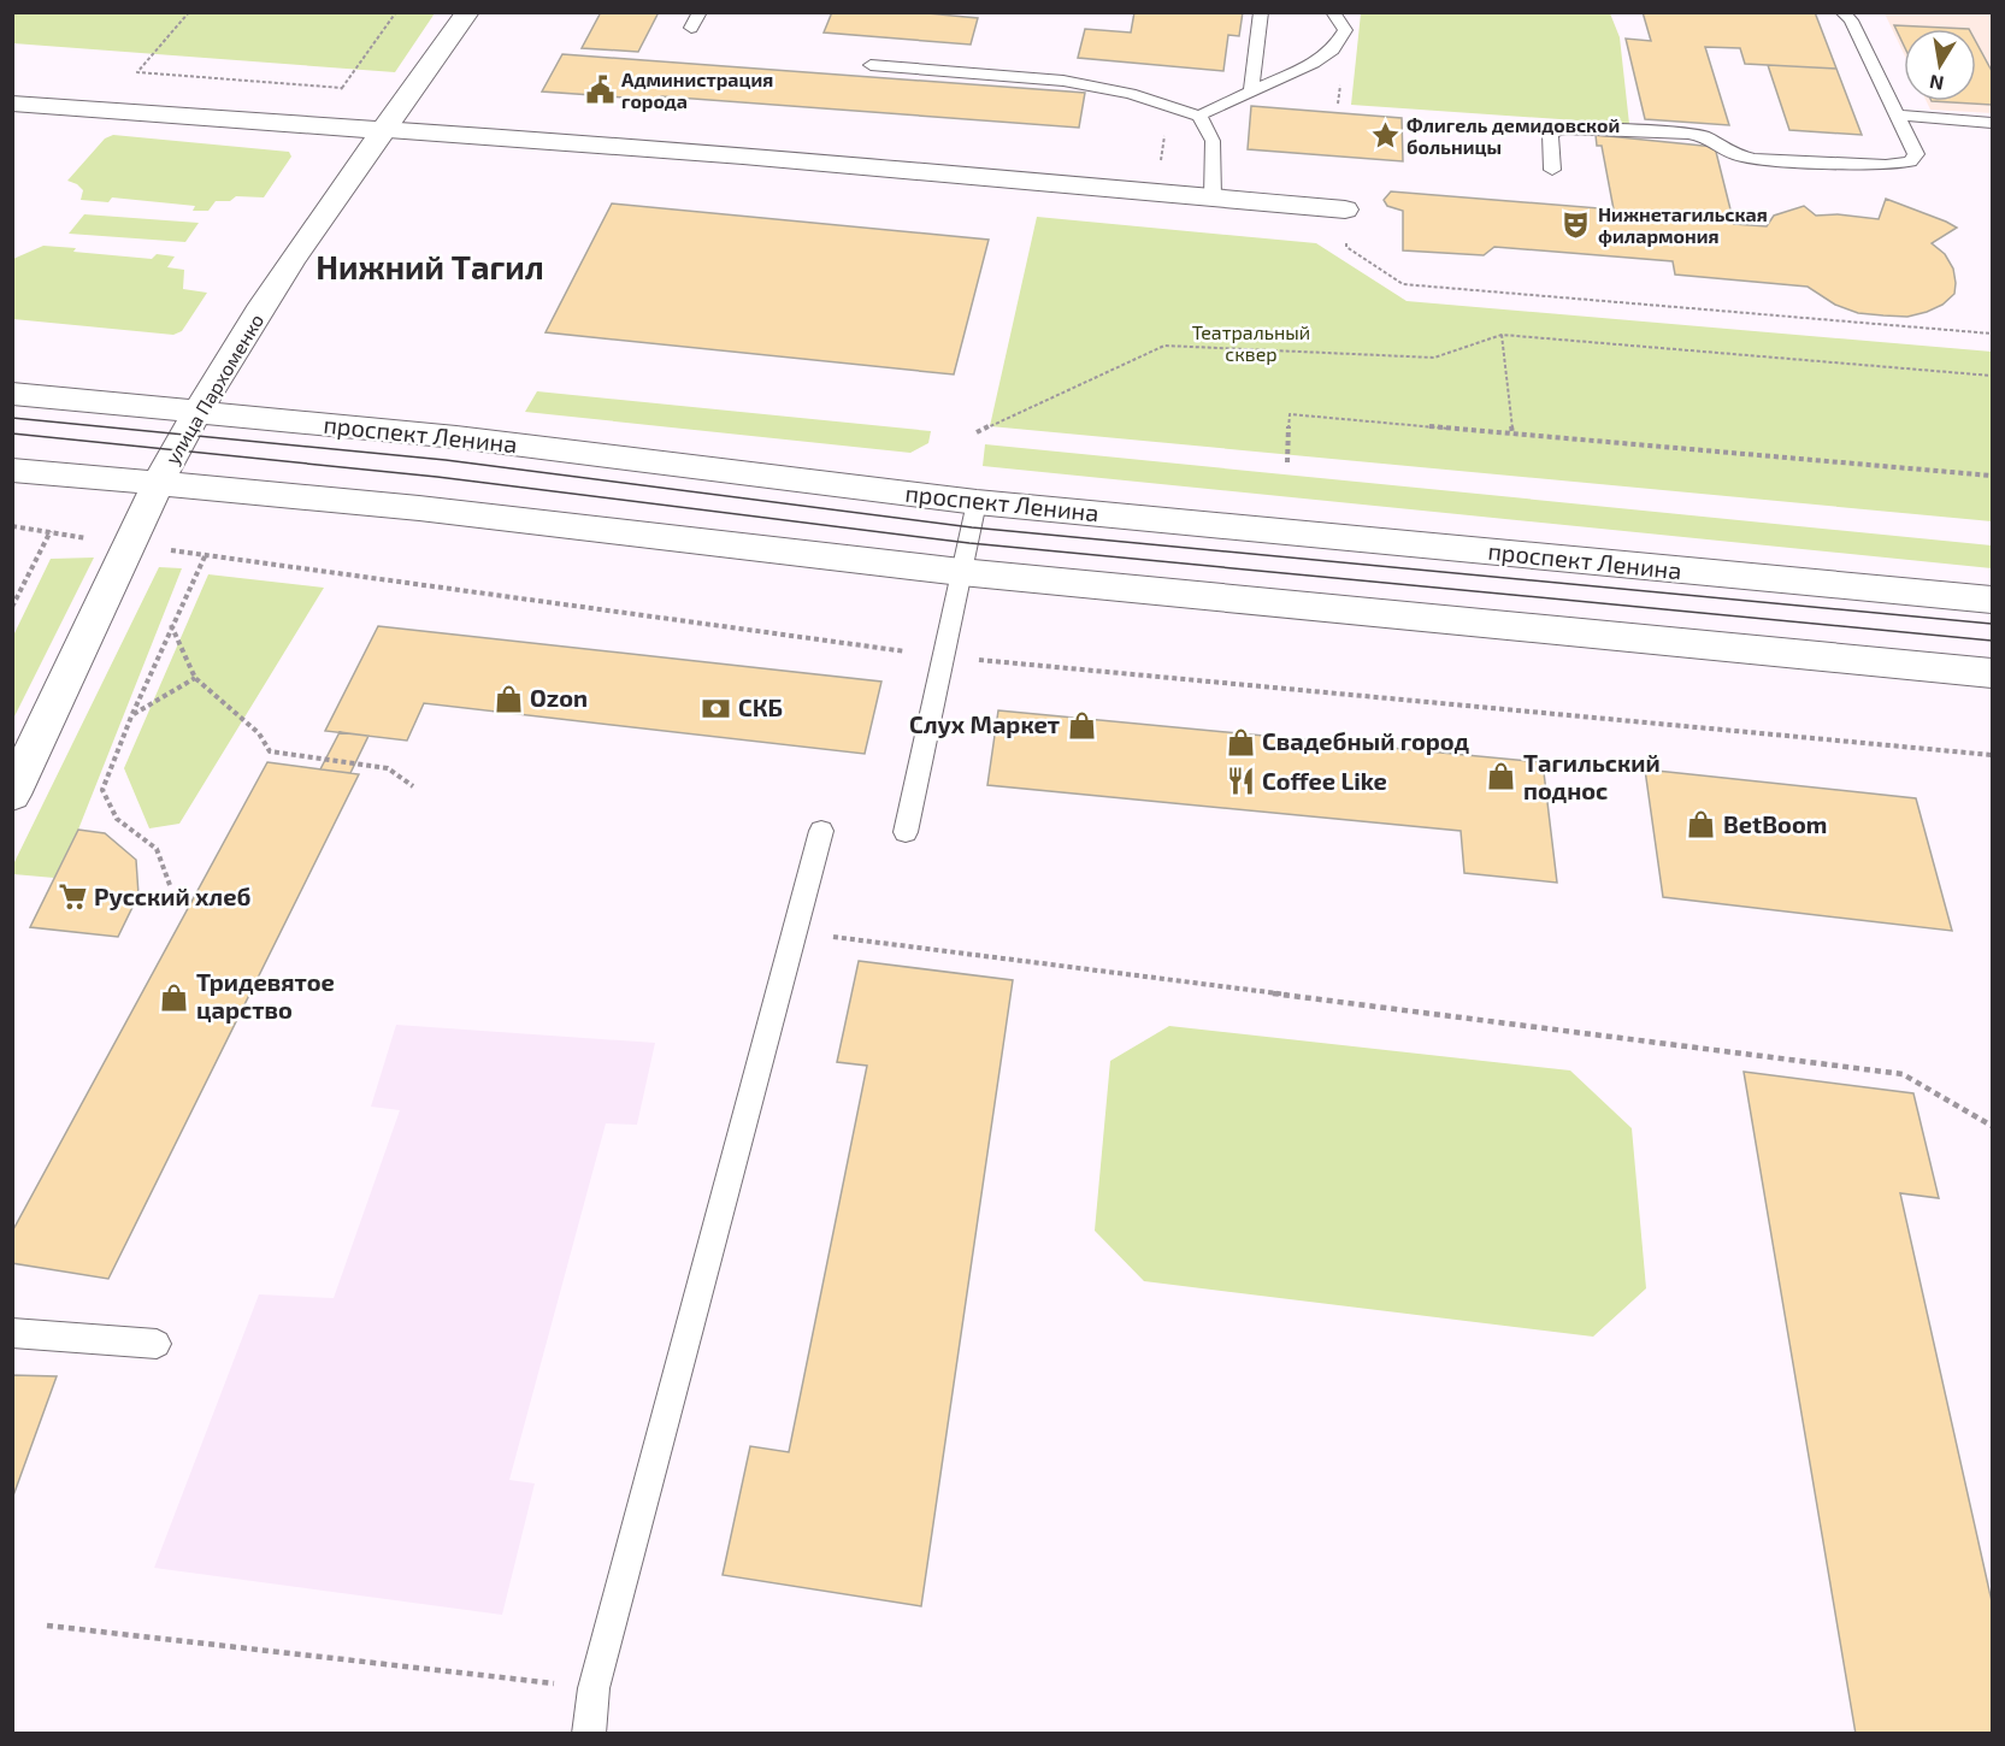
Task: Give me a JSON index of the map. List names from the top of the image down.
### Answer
{
  "streets": {
    "main road": ["улица Пархоменко", "проспект Ленина"]
  },
  "crossings": [
    ["улица Пархоменко", "проспект Ленина"]
  ],
  "districts": ["Нижний Тагил"],
  "parks": ["Театральный сквер"],
  "places": {
    "public building": ["Администрация города"],
    "place": ["Флигель демидовской больницы"],
    "theatre": ["Нижнетагильская филармония"],
    "shop": [
      "Ozon",
      "Слух Маркет",
      "Свадебный город",
      "Тагильский поднос",
      "BetBoom",
      "Тридевятое царство"
    ],
    "bank": ["СКБ"],
    "restaurant": ["Coffee Like"],
    "supermarket": ["Русский хлеб"]
  },
  "north": "bottom"
}
